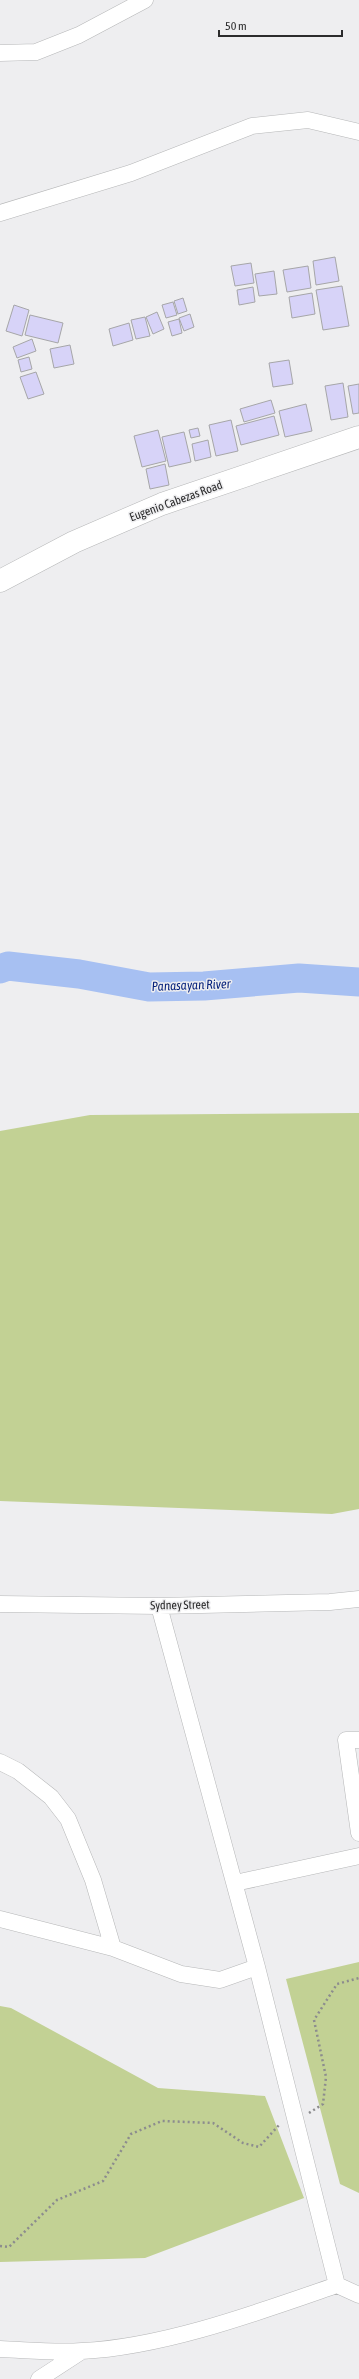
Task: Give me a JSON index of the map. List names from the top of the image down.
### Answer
{
  "streets": {
    "street": ["Eugenio Cabezas Road", "Sydney Street"]
  },
  "water": ["Panasayan River"],
  "scale_bar": "50 m"
}
